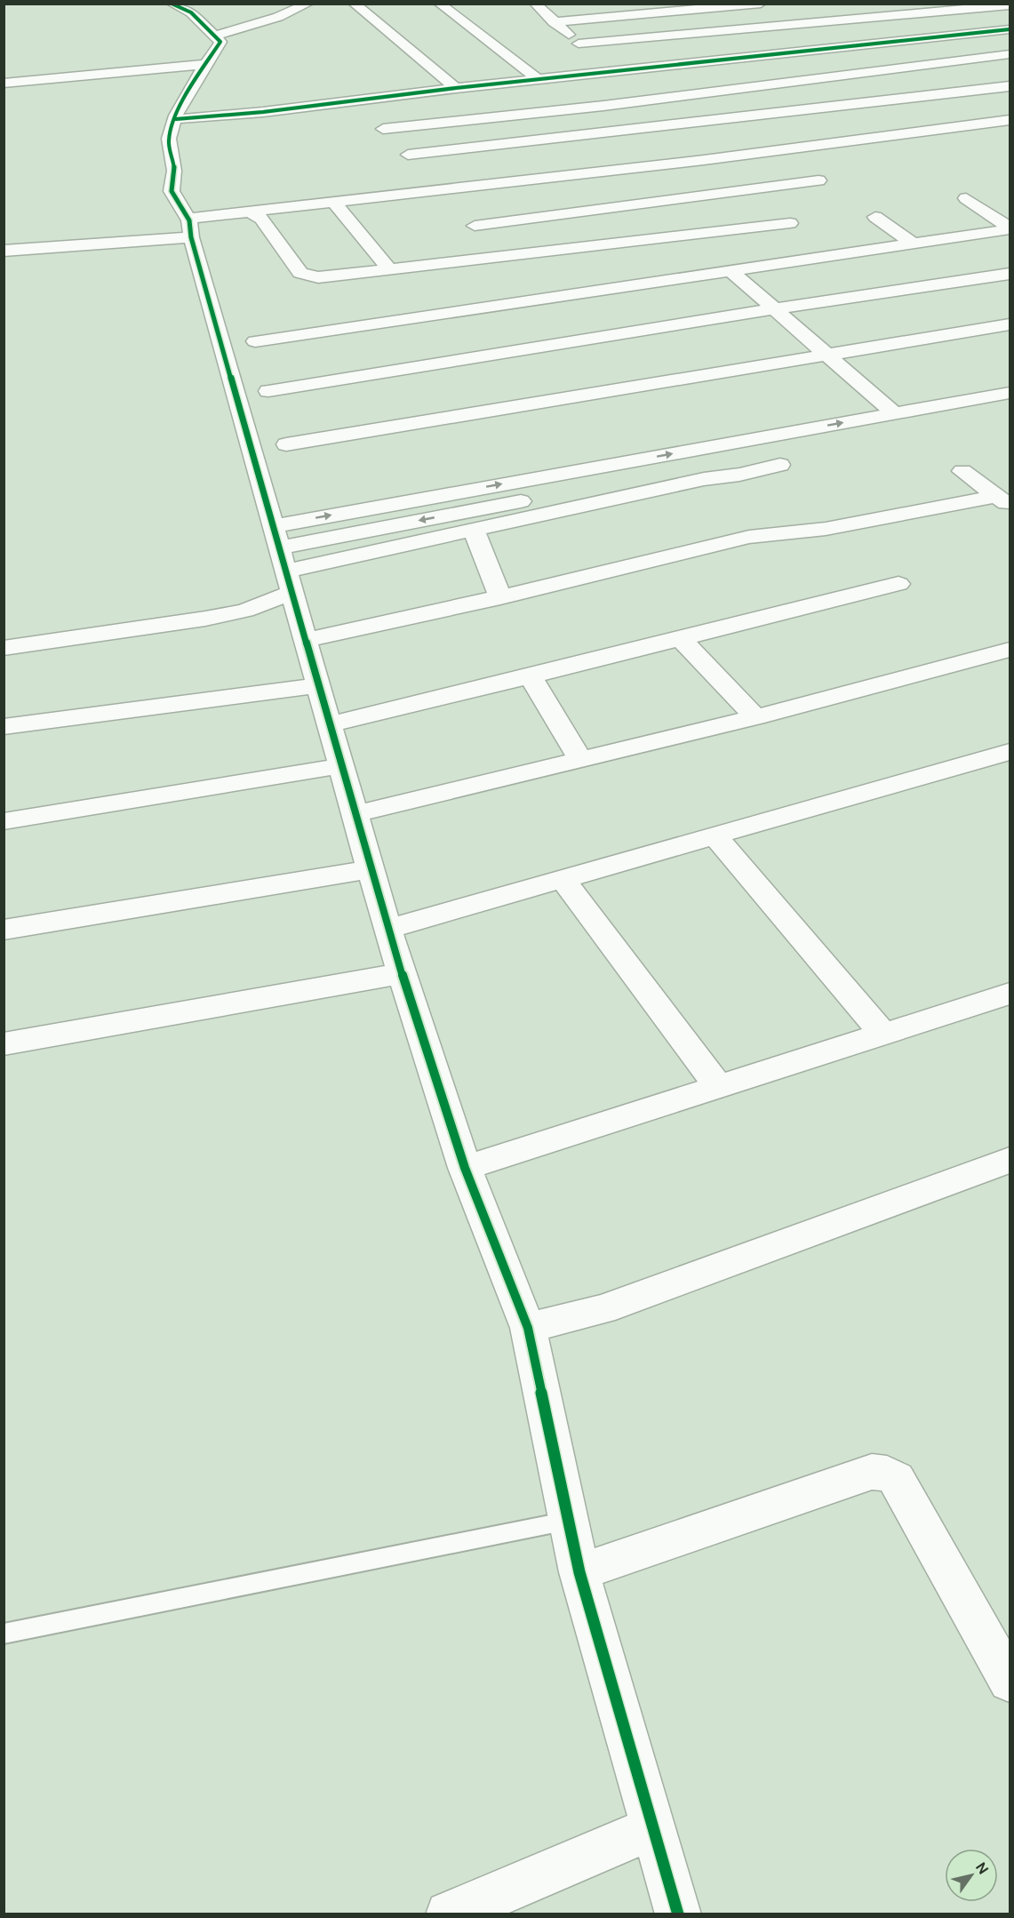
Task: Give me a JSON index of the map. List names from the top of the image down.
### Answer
{
  "north": "top right"
}
